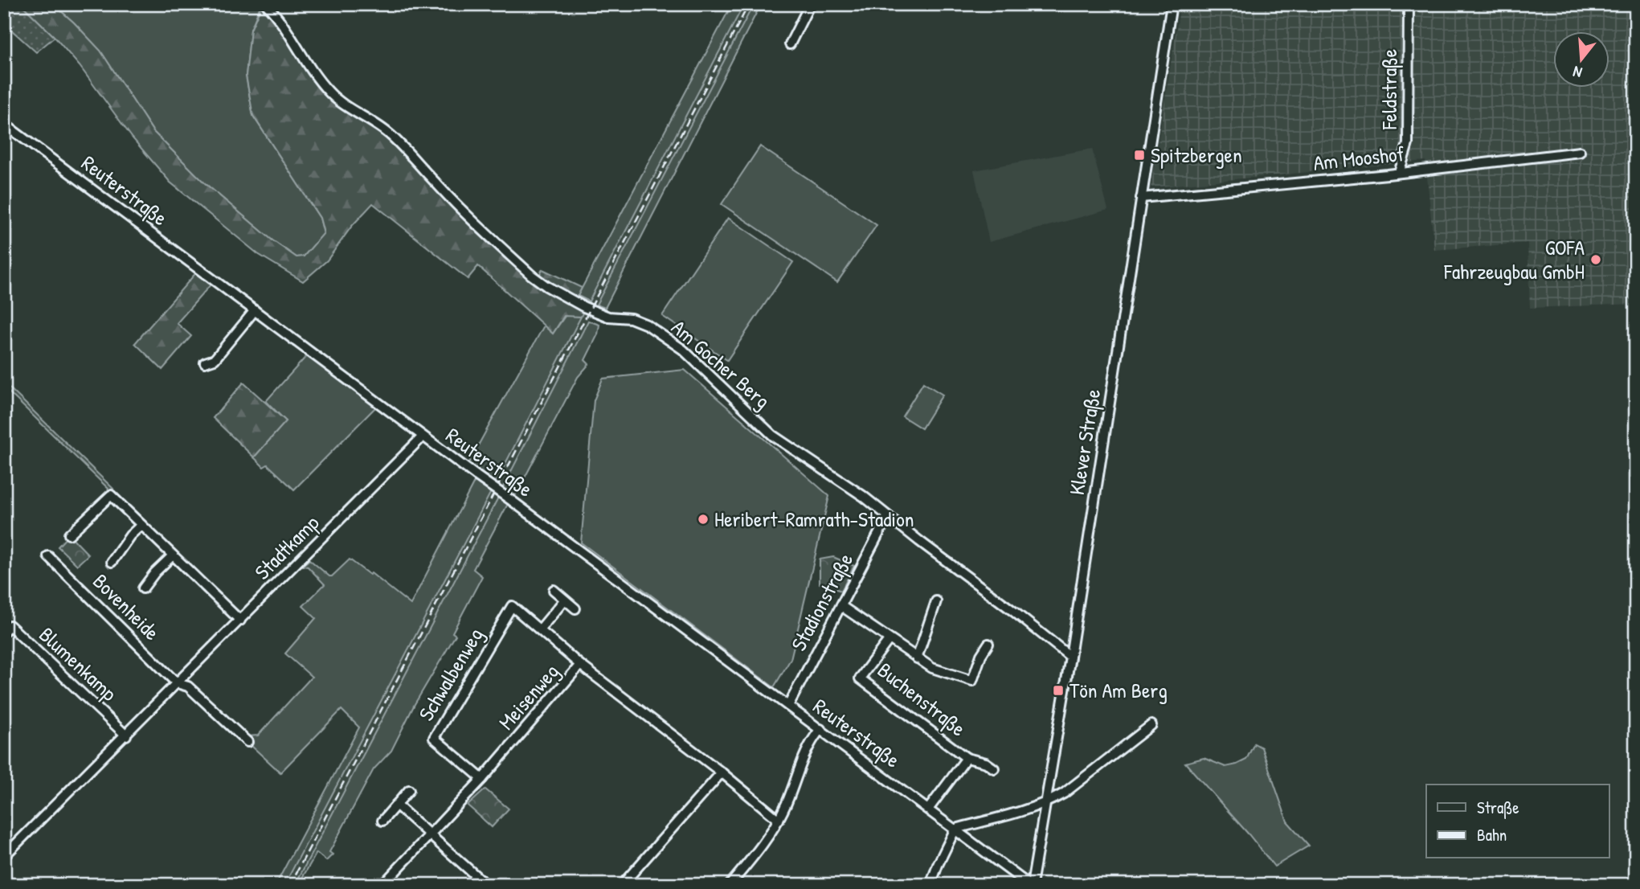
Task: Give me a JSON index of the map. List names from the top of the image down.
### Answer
{
  "streets": {
    "street": [
      "Feldstraße",
      "Am Mooshof",
      "Reuterstraße",
      "Am Gocher Berg",
      "Klever Straße",
      "Stadtkamp",
      "Stadionstraße",
      "Bovenheide",
      "Blumenkamp",
      "Schwalbenweg",
      "Meisenweg",
      "Buchenstraße"
    ]
  },
  "crossings": [
    ["Feldstraße", "Am Mooshof"],
    ["Am Mooshof", "Klever Straße"],
    ["Reuterstraße", "Klever Straße"],
    ["Reuterstraße", "Stadtkamp"],
    ["Reuterstraße", "Stadionstraße"],
    ["Reuterstraße", "Buchenstraße"],
    ["Am Gocher Berg", "Klever Straße"],
    ["Am Gocher Berg", "Stadionstraße"],
    ["Stadtkamp", "Bovenheide"],
    ["Stadtkamp", "Blumenkamp"],
    ["Schwalbenweg", "Meisenweg"]
  ],
  "places": {
    "transit": ["Spitzbergen", "Tön Am Berg"],
    "other": ["GOFA Fahrzeugbau GmbH", "Heribert-Ramrath-Stadion"]
  },
  "legend": ["Straße", "Bahn"],
  "north": "bottom"
}
